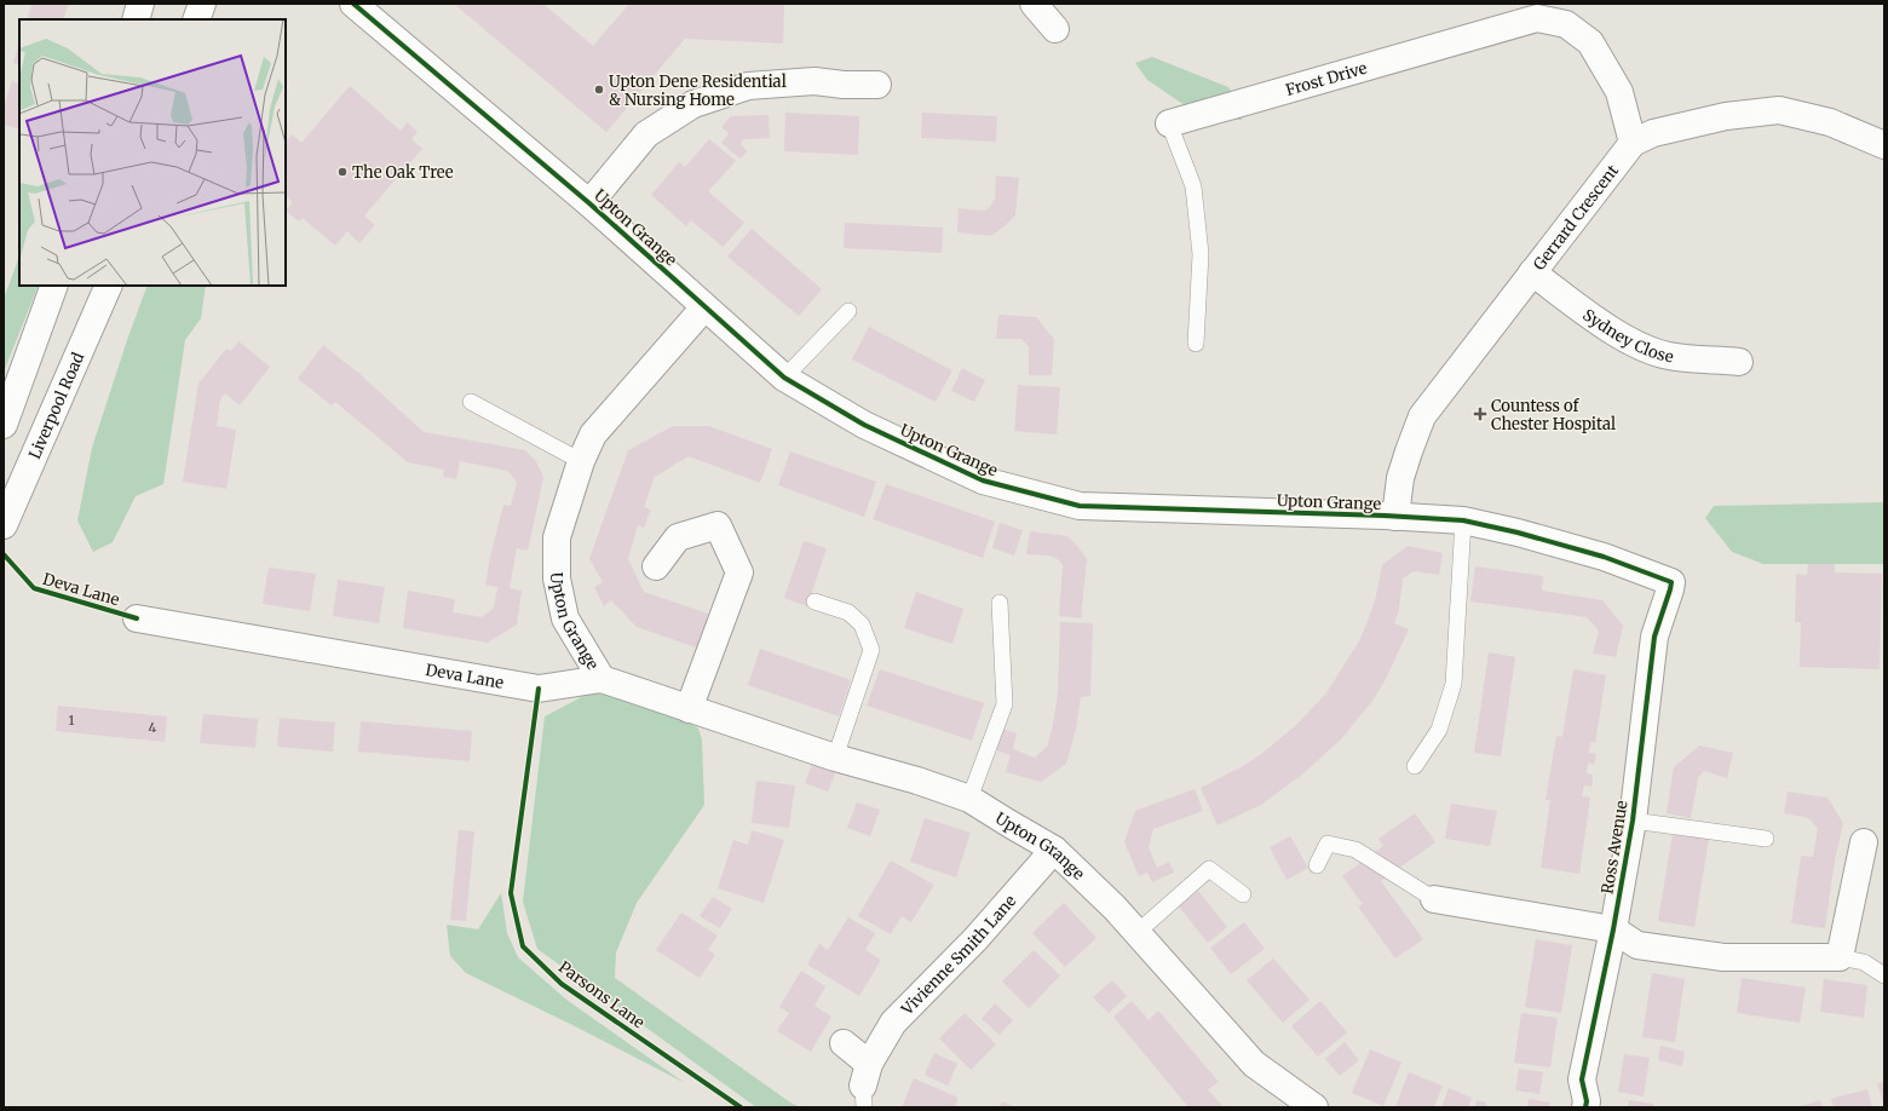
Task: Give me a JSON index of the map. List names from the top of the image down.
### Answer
{
  "streets": {
    "main road": [
      "Frost Drive",
      "Gerrard Crescent",
      "Upton Grange",
      "Sydney Close",
      "Liverpool Road",
      "Deva Lane",
      "Ross Avenue",
      "Vivienne Smith Lane"
    ],
    "cycle path": ["Parsons Lane"]
  },
  "crossings": [
    ["Frost Drive", "Gerrard Crescent"],
    ["Gerrard Crescent", "Upton Grange"],
    ["Gerrard Crescent", "Sydney Close"],
    ["Upton Grange", "Deva Lane"],
    ["Upton Grange", "Ross Avenue"],
    ["Upton Grange", "Vivienne Smith Lane"]
  ],
  "places": {
    "other": ["Upton Dene Residential & Nursing Home", "The Oak Tree"],
    "health": ["Countess of Chester Hospital"]
  },
  "house_numbers": ["1", "4"]
}
